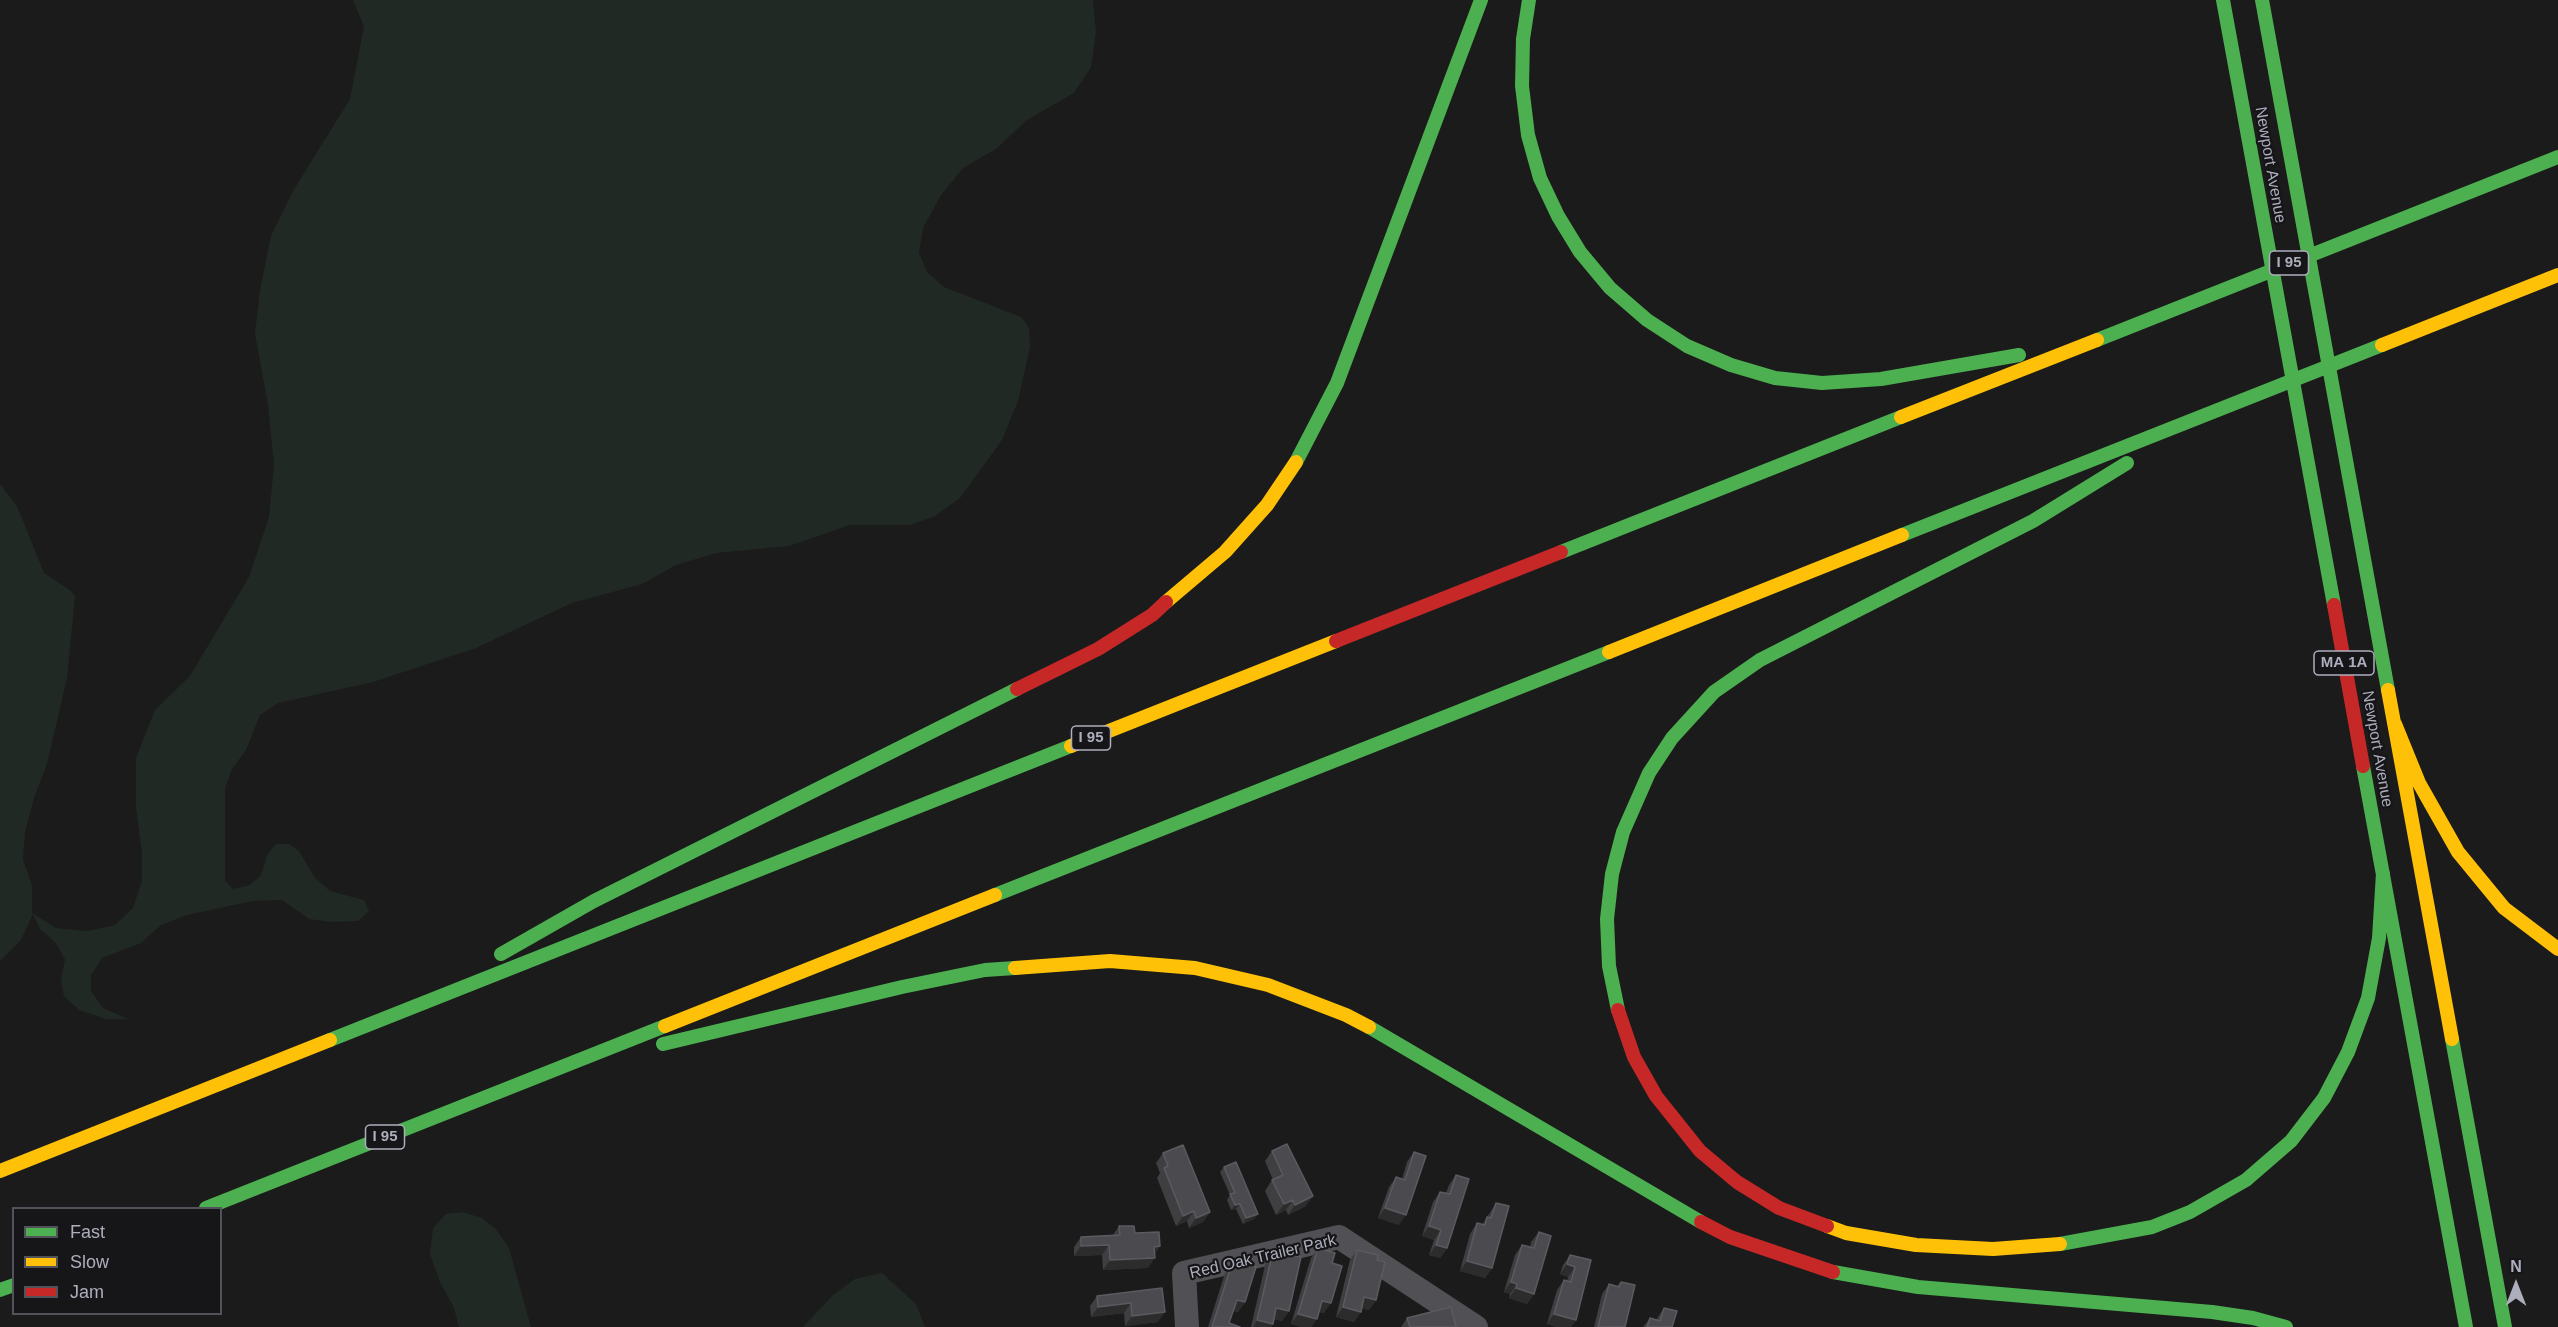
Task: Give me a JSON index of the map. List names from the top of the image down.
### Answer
{
  "streets": {
    "main road": ["Newport Avenue", "I 95", "MA 1A"],
    "street": ["Red Oak Trailer Park"]
  },
  "legend": ["Fast", "Slow", "Jam"],
  "north": "top"
}
